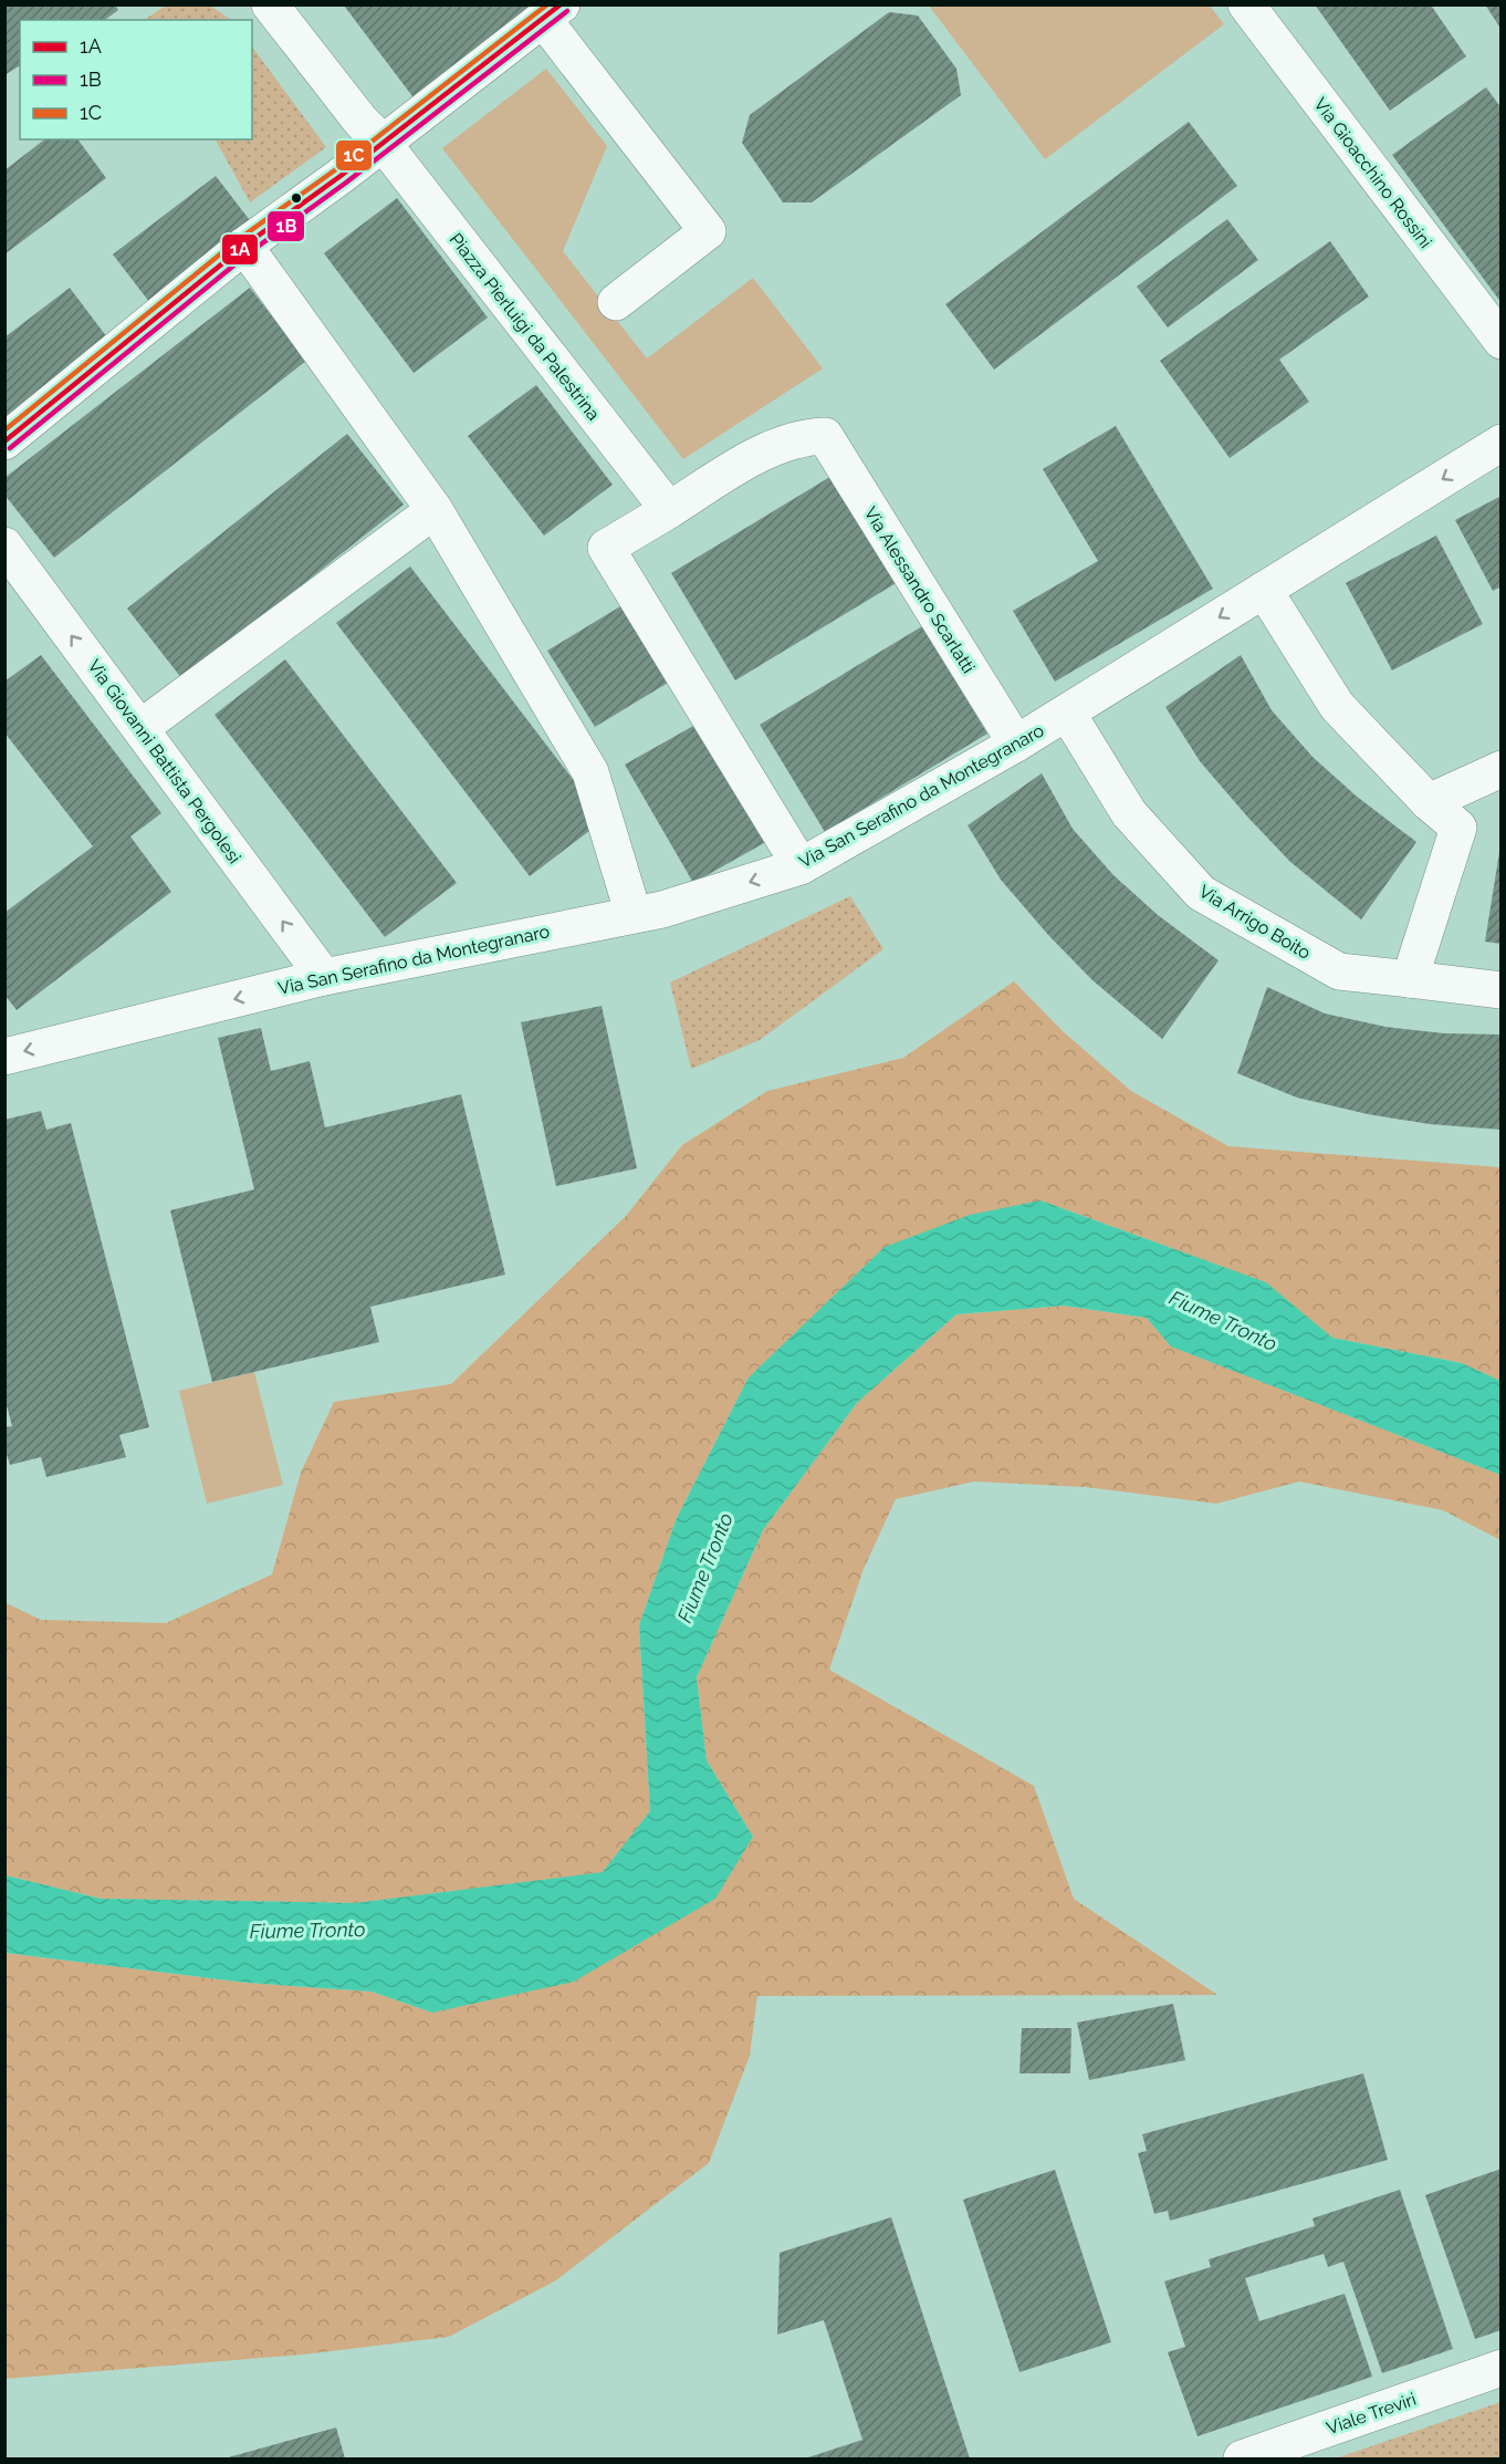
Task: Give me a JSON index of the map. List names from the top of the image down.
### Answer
{
  "streets": {
    "street": [
      "Via Gioacchino Rossini",
      "Piazza Pierluigi da Palestrina",
      "Via Alessandro Scarlatti",
      "Via Giovanni Battista Pergolesi",
      "Via San Serafino da Montegranaro",
      "Via Arrigo Boito",
      "Viale Treviri"
    ]
  },
  "crossings": [
    ["Piazza Pierluigi da Palestrina", "Via Alessandro Scarlatti"],
    ["Via Alessandro Scarlatti", "Via San Serafino da Montegranaro"],
    ["Via Giovanni Battista Pergolesi", "Via San Serafino da Montegranaro"],
    ["Via San Serafino da Montegranaro", "Via Arrigo Boito"]
  ],
  "one_way": ["Via Giovanni Battista Pergolesi", "Via San Serafino da Montegranaro"],
  "water": ["Fiume Tronto"],
  "lines": ["transit line 1A", "transit line 1C", "transit line 1B"],
  "legend": ["1A", "1B", "1C"]
}
